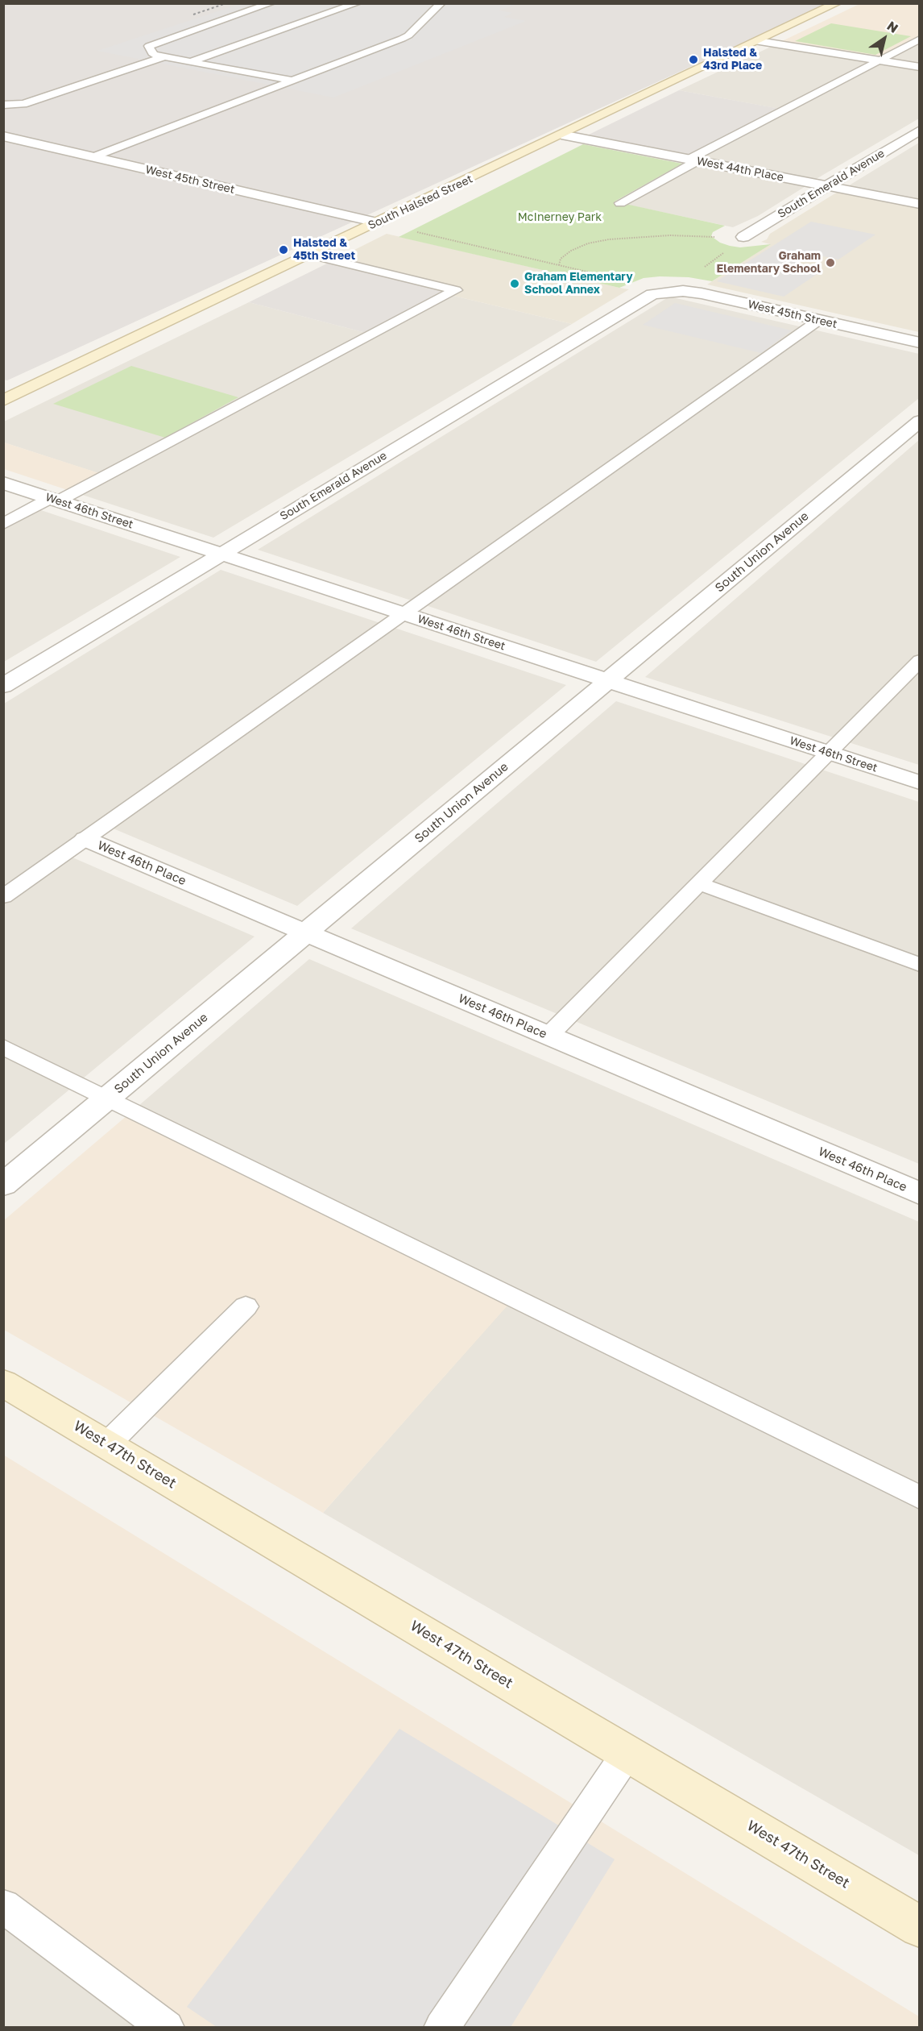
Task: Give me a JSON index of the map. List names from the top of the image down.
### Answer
{
  "streets": {
    "main road": ["South Halsted Street", "West 47th Street"],
    "street": [
      "West 44th Place",
      "West 45th Street",
      "South Emerald Avenue",
      "West 46th Street",
      "South Union Avenue",
      "West 46th Place"
    ]
  },
  "crossings": [
    ["West 44th Place", "South Emerald Avenue"],
    ["West 44th Place", "South Halsted Street"],
    ["West 45th Street", "South Emerald Avenue"],
    ["West 45th Street", "South Halsted Street"],
    ["South Emerald Avenue", "West 46th Street"],
    ["West 46th Street", "South Union Avenue"],
    ["South Union Avenue", "West 46th Place"]
  ],
  "parks": ["McInerney Park"],
  "places": [
    "Halsted & 43rd Place",
    "Halsted & 45th Street",
    "Graham Elementary School",
    "Graham Elementary School Annex"
  ],
  "north": "top right"
}
